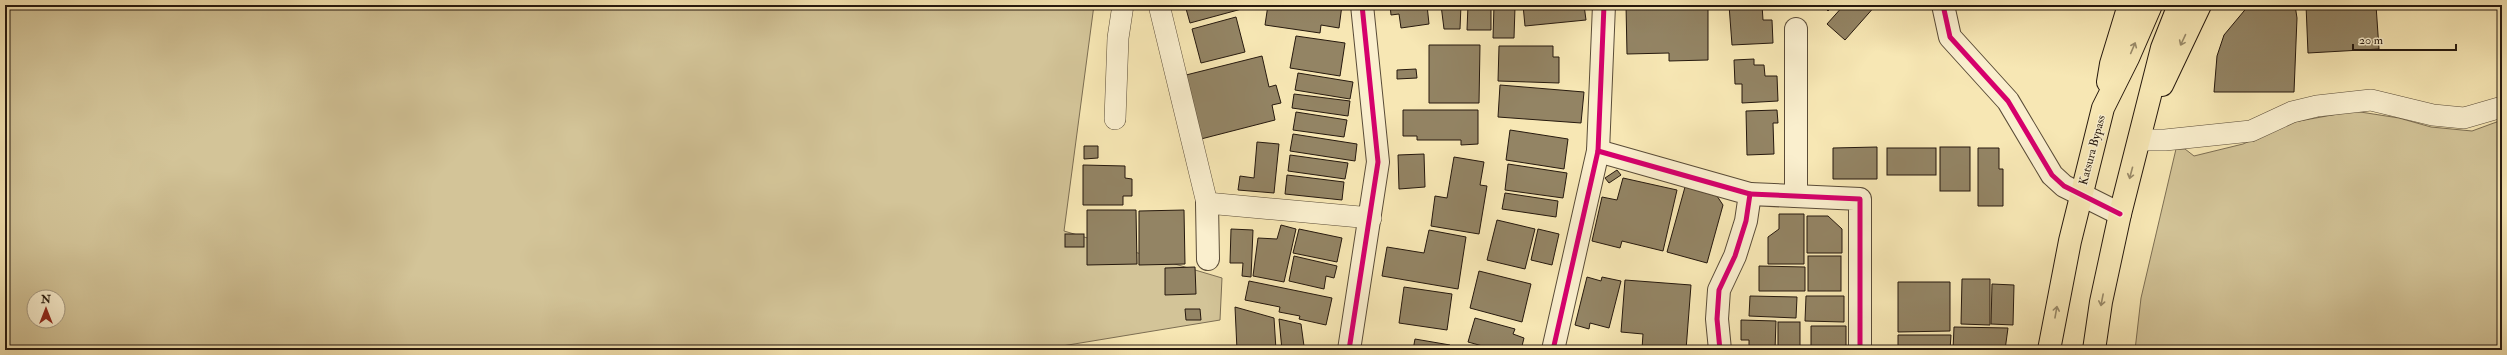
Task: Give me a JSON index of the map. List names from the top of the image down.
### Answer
{
  "streets": {
    "highway": ["Katsura Bypass"]
  },
  "scale_bar": "20 m",
  "north": "top"
}
